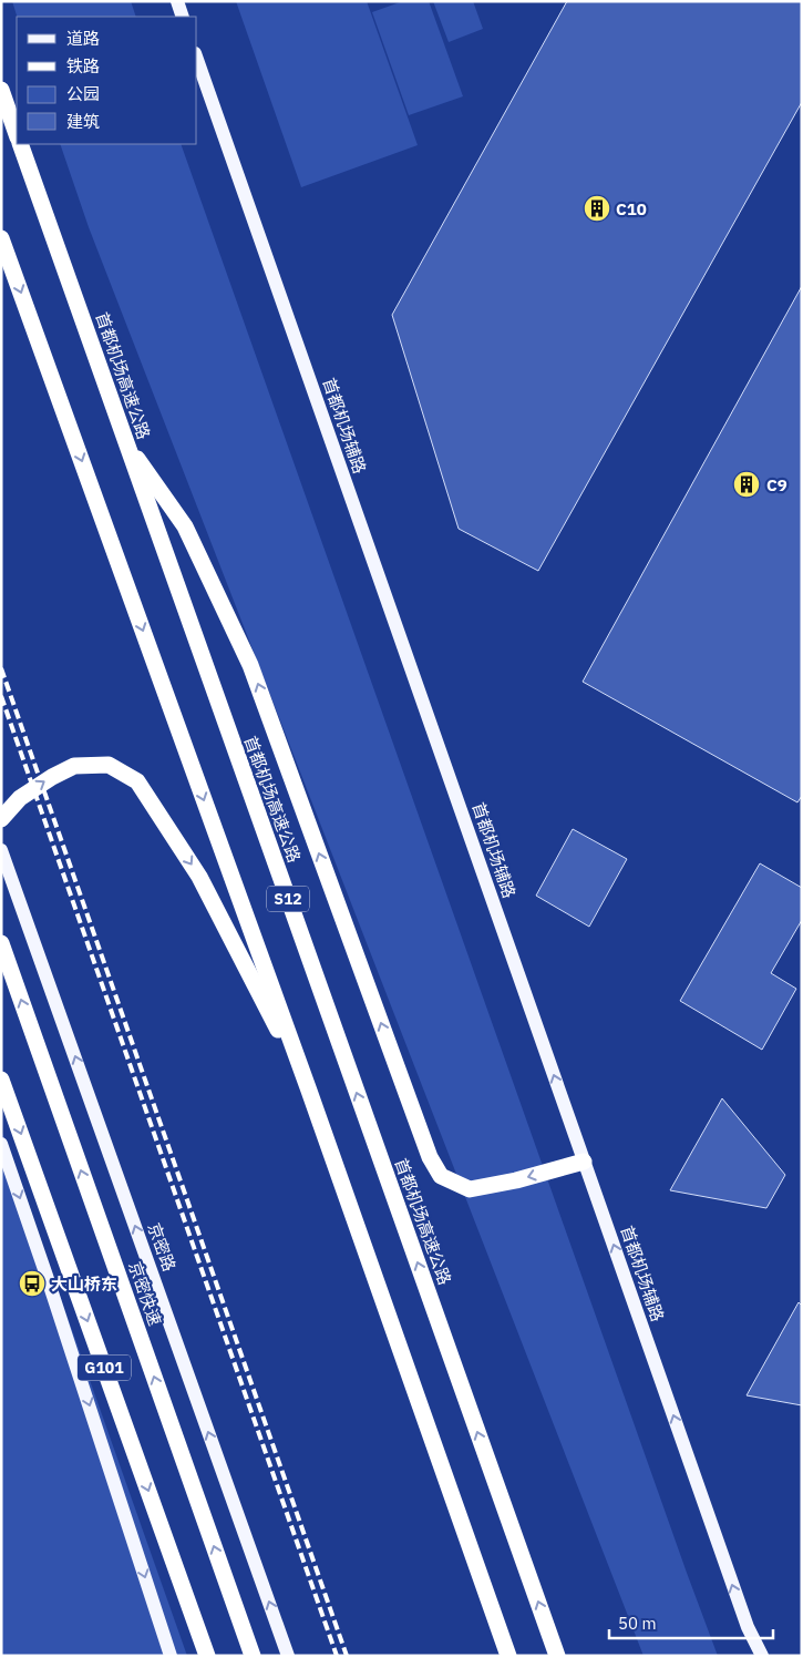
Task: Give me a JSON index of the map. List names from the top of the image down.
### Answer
{
  "streets": {
    "highway": [
      "首都机场高速公路",
      "S12",
      "京密快速",
      "G101"
    ],
    "main road": ["首都机场辅路", "京密路"]
  },
  "one_way": ["首都机场辅路"],
  "places": {
    "building": ["C10", "C9"],
    "bus stop": ["大山桥东"]
  },
  "legend": [
    "道路",
    "铁路",
    "公园",
    "建筑"
  ],
  "scale_bar": "50 m"
}
